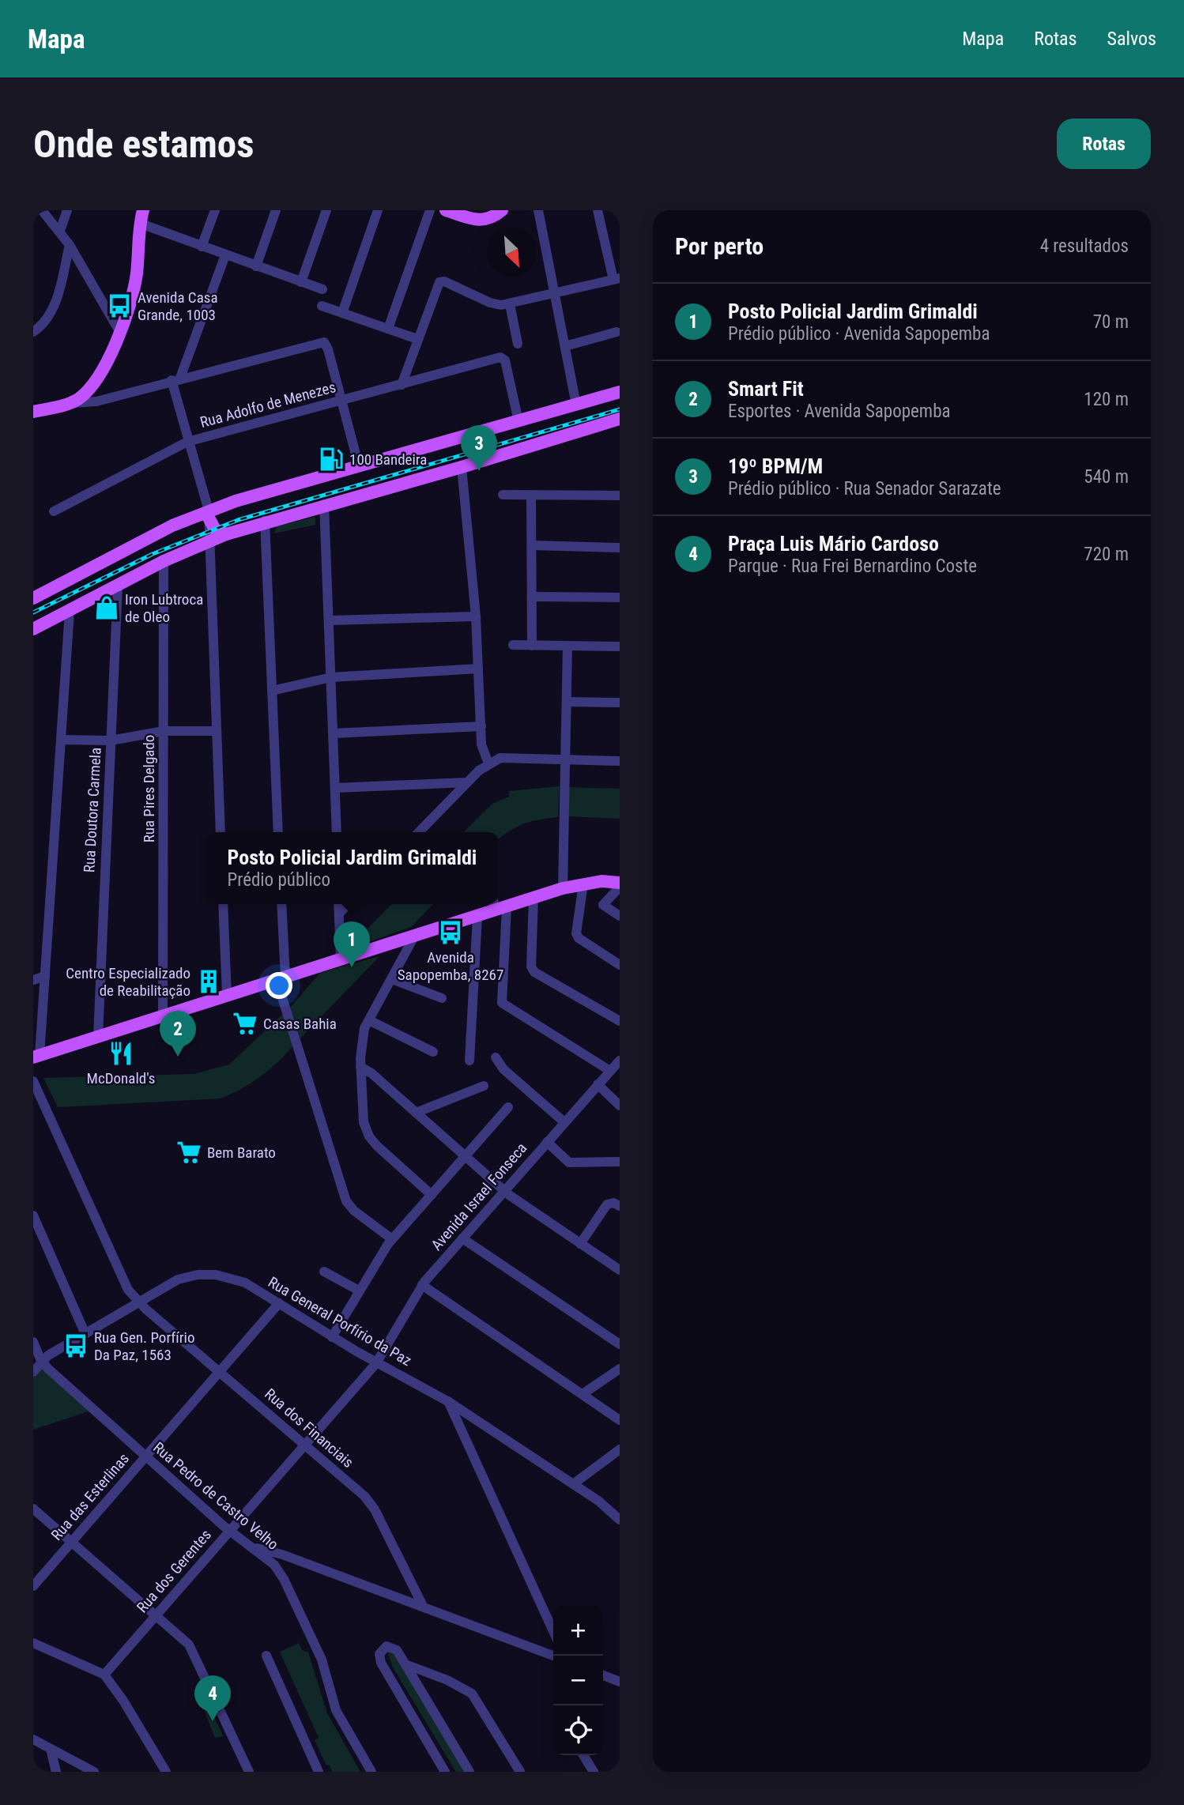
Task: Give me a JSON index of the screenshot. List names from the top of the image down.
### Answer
{
  "streets": {
    "street": [
      "Rua Adolfo de Menezes",
      "Rua Pires Delgado",
      "Rua Doutora Carmela",
      "Avenida Israel Fonseca",
      "Rua General Porfírio da Paz",
      "Rua dos Financiais",
      "Rua Pedro de Castro Velho",
      "Rua das Esterlinas",
      "Rua dos Gerentes"
    ]
  },
  "crossings": [
    ["Avenida Israel Fonseca", "Rua General Porfírio da Paz"],
    ["Avenida Israel Fonseca", "Rua dos Gerentes"],
    ["Rua General Porfírio da Paz", "Rua dos Financiais"],
    ["Rua General Porfírio da Paz", "Rua Pedro de Castro Velho"],
    ["Rua General Porfírio da Paz", "Rua das Esterlinas"],
    ["Rua General Porfírio da Paz", "Rua dos Gerentes"],
    ["Rua dos Financiais", "Rua das Esterlinas"],
    ["Rua dos Financiais", "Rua dos Gerentes"],
    ["Rua Pedro de Castro Velho", "Rua das Esterlinas"],
    ["Rua Pedro de Castro Velho", "Rua dos Gerentes"]
  ],
  "places": {
    "bus stop": ["Avenida Casa Grande, 1003", "Avenida Sapopemba, 8267", "Rua Gen. Porfírio Da Paz, 1563"],
    "fuel station": ["100 Bandeira"],
    "shop": ["Iron Lubtroca de Oleo"],
    "building": ["Centro Especializado de Reabilitação"],
    "supermarket": ["Casas Bahia", "Bem Barato"],
    "restaurant": ["McDonald's"]
  },
  "north": "bottom right",
  "page": {
    "header": "Mapa",
    "nav": ["Mapa", "Rotas", "Salvos"],
    "buttons": "Rotas",
    "title": "Onde estamos",
    "heading": ["Por perto", "4 resultados"],
    "list": [
      {
        "mark": "1",
        "name": "Posto Policial Jardim Grimaldi",
        "note": "Prédio público · Avenida Sapopemba",
        "value": "70 m"
      },
      {
        "mark": "2",
        "name": "Smart Fit",
        "note": "Esportes · Avenida Sapopemba",
        "value": "120 m"
      },
      {
        "mark": "3",
        "name": "19º BPM/M",
        "note": "Prédio público · Rua Senador Sarazate",
        "value": "540 m"
      },
      {
        "mark": "4",
        "name": "Praça Luis Mário Cardoso",
        "note": "Parque · Rua Frei Bernardino Coste",
        "value": "720 m"
      }
    ],
    "pins": [
      "3",
      "1",
      "2",
      "4"
    ],
    "popup": ["Posto Policial Jardim Grimaldi", "Prédio público"],
    "map_buttons": ["+", "−"]
  }
}
